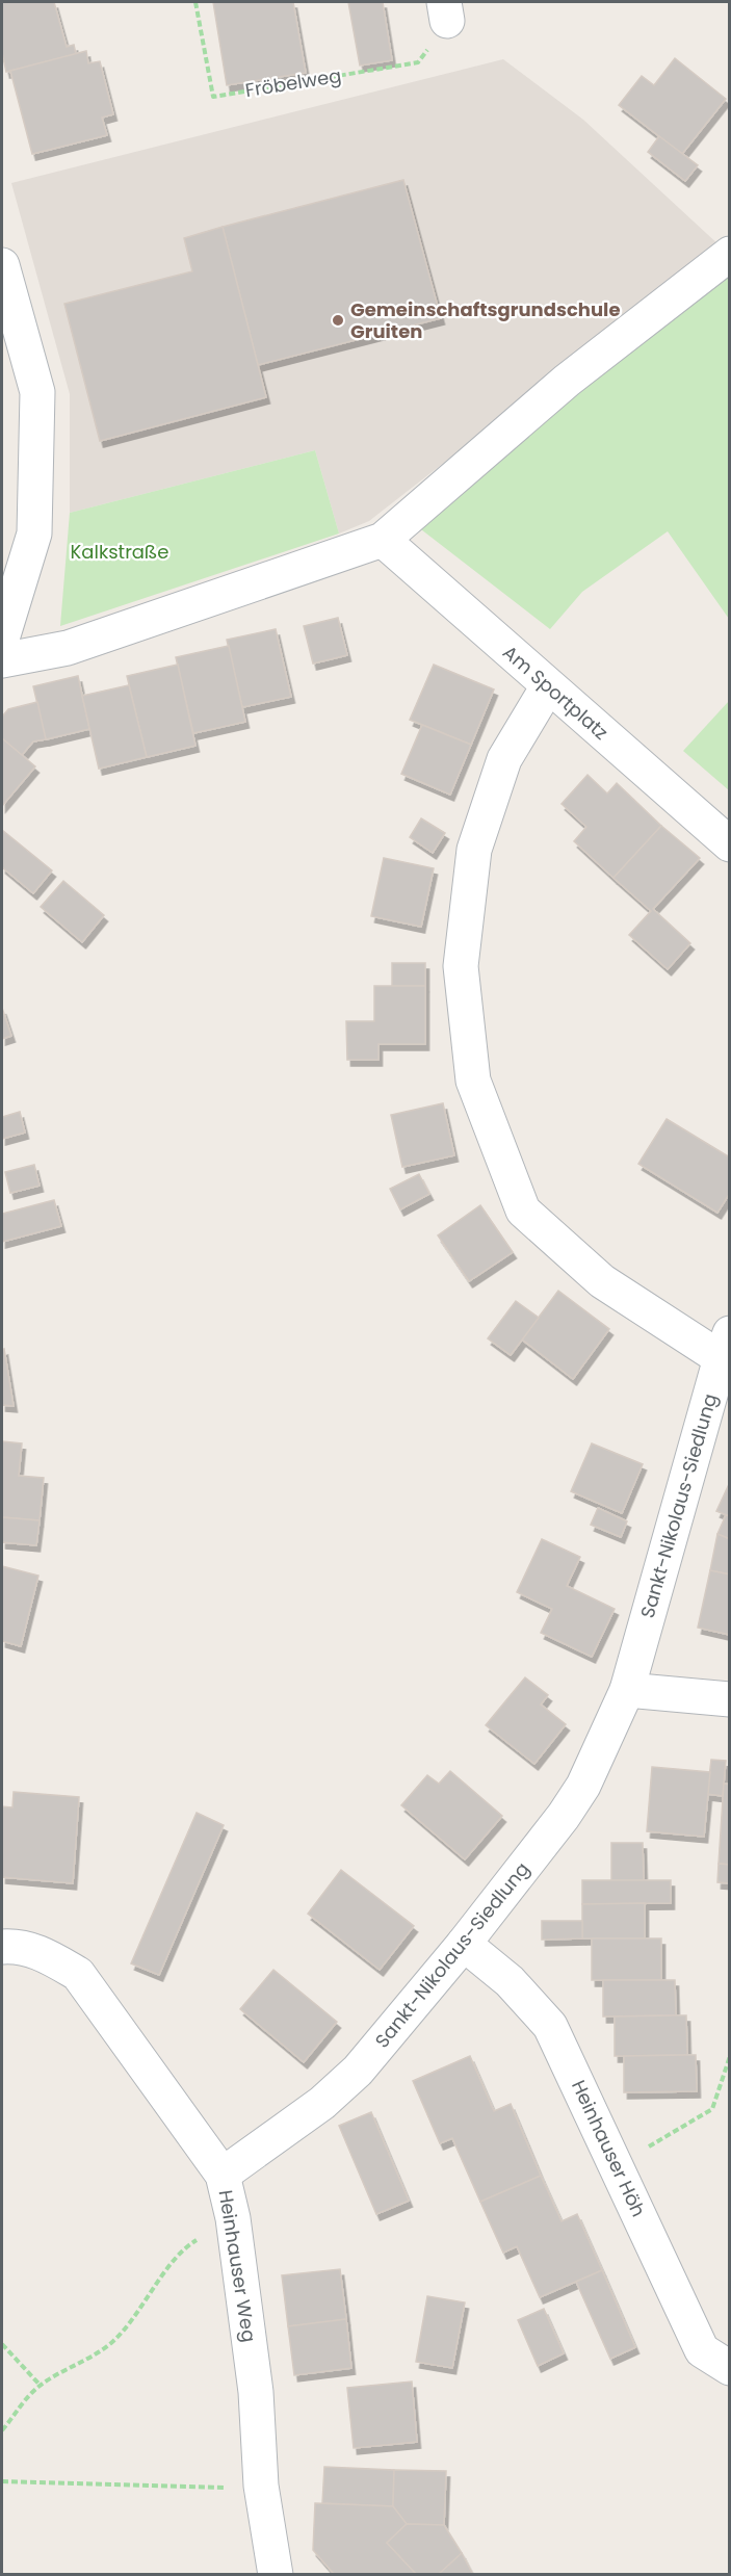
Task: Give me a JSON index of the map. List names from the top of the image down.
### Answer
{
  "streets": {
    "street": [
      "Am Sportplatz",
      "Sankt-Nikolaus-Siedlung",
      "Heinhauser Höh",
      "Heinhauser Weg"
    ],
    "path": ["Fröbelweg"]
  },
  "crossings": [
    ["Am Sportplatz", "Sankt-Nikolaus-Siedlung"],
    ["Sankt-Nikolaus-Siedlung", "Heinhauser Höh"],
    ["Sankt-Nikolaus-Siedlung", "Heinhauser Weg"]
  ],
  "parks": ["Kalkstraße"],
  "places": ["Gemeinschaftsgrundschule Gruiten"]
}
